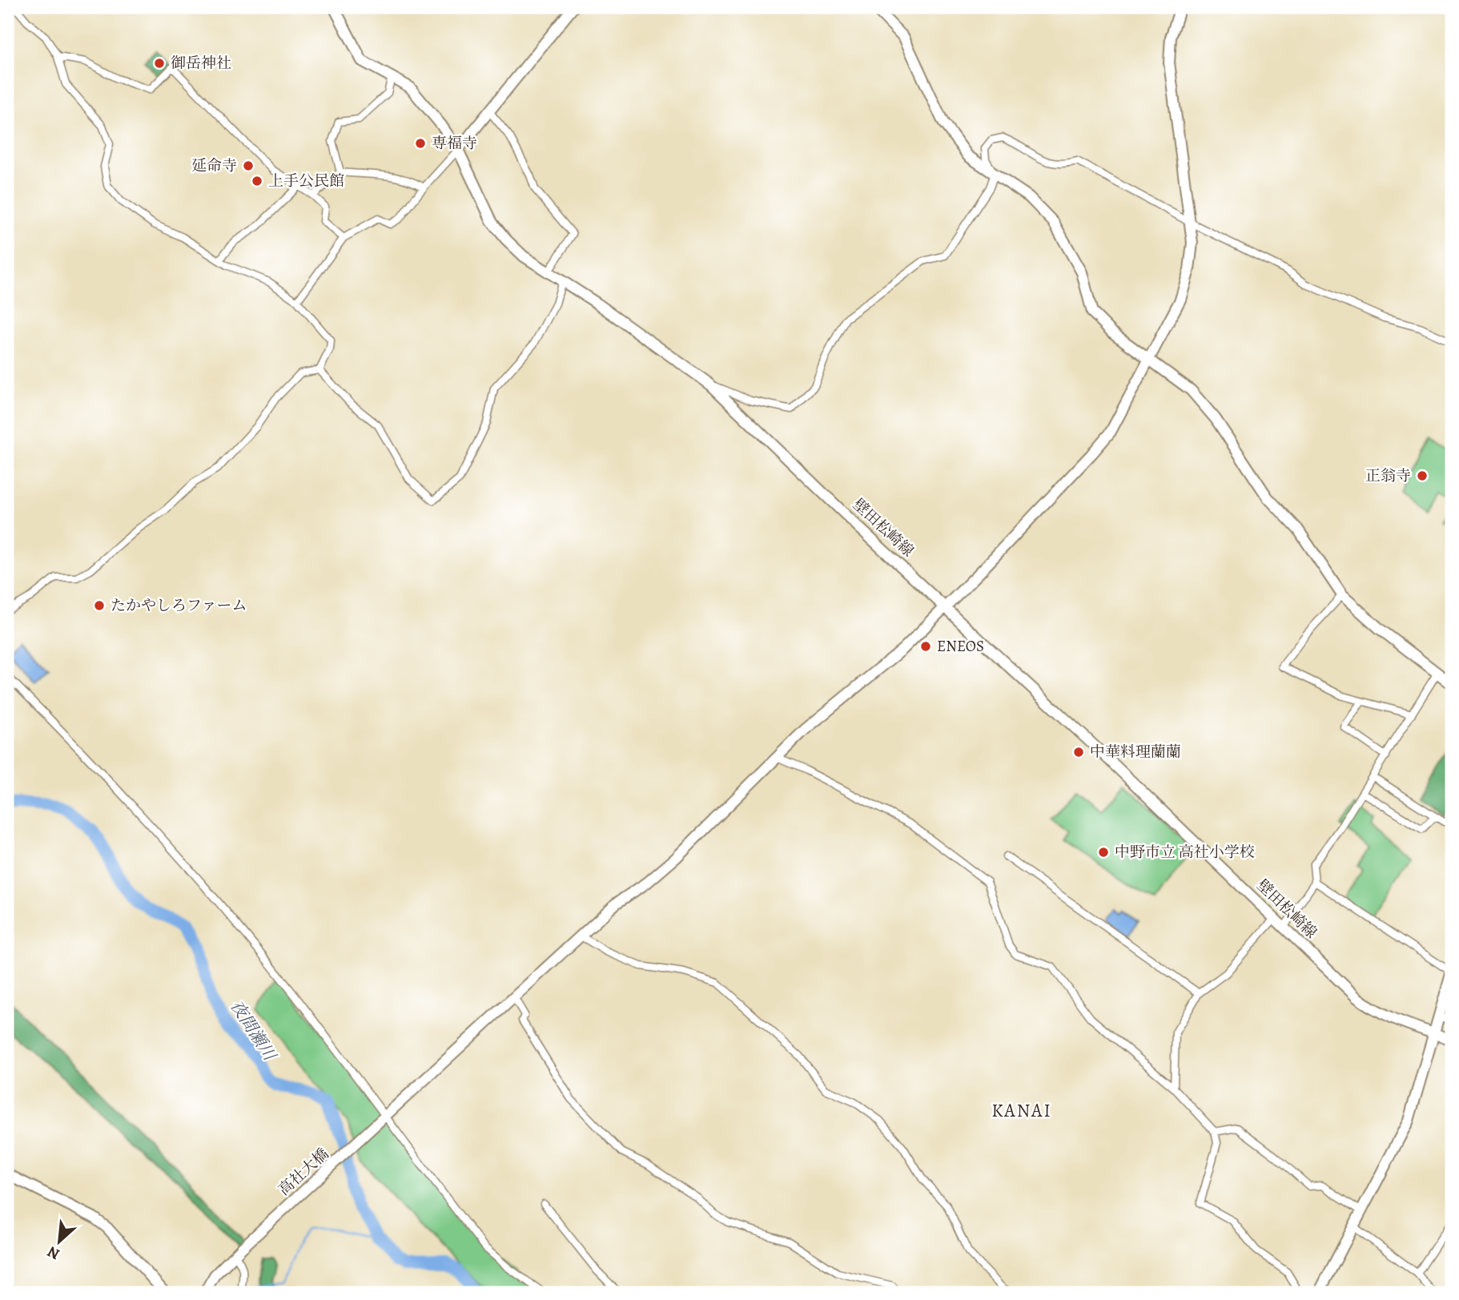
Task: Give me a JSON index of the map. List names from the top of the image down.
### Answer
{
  "streets": {
    "street": ["壁田松崎線", "高社大橋"]
  },
  "crossings": [
    ["壁田松崎線", "高社大橋"]
  ],
  "districts": ["KANAI"],
  "water": ["夜間瀬川"],
  "places": [
    "御岳神社",
    "専福寺",
    "延命寺",
    "上手公民館",
    "正翁寺",
    "たかやしろファーム",
    "ENEOS",
    "中華料理蘭蘭",
    "中野市立 高社小学校"
  ],
  "north": "bottom left"
}
